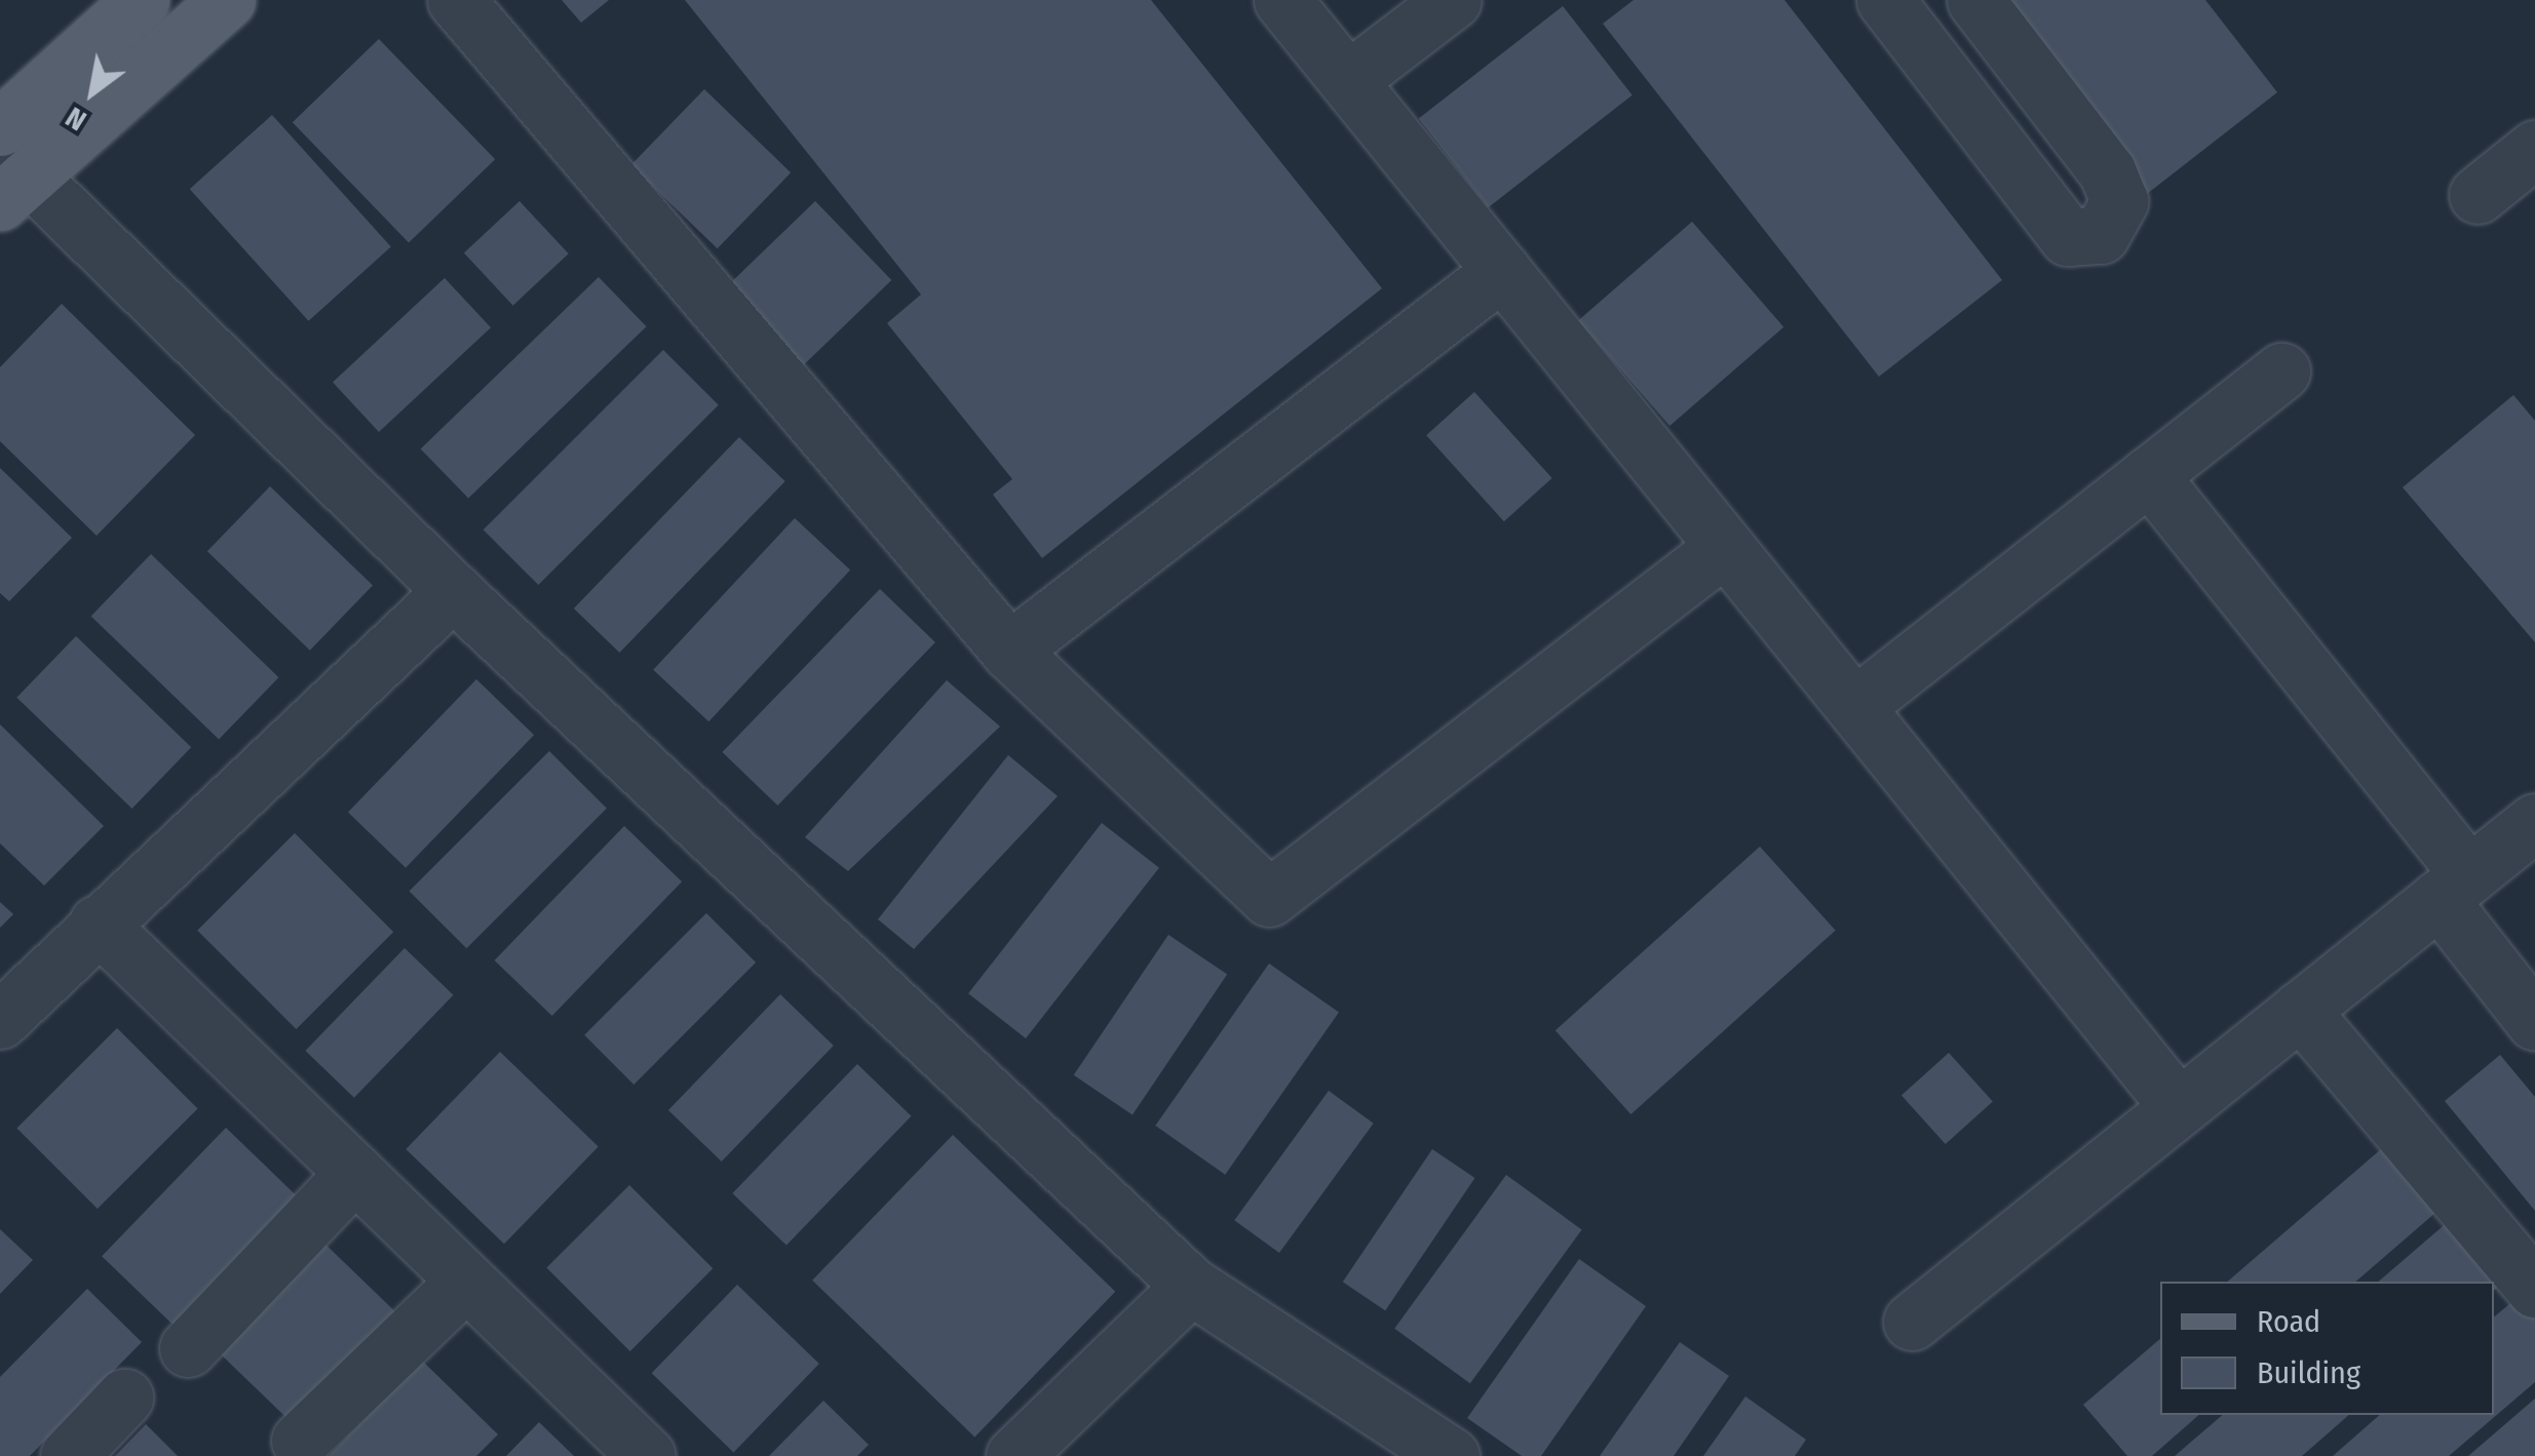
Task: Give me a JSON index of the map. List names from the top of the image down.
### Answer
{
  "legend": ["Road", "Building"],
  "north": "bottom left"
}
